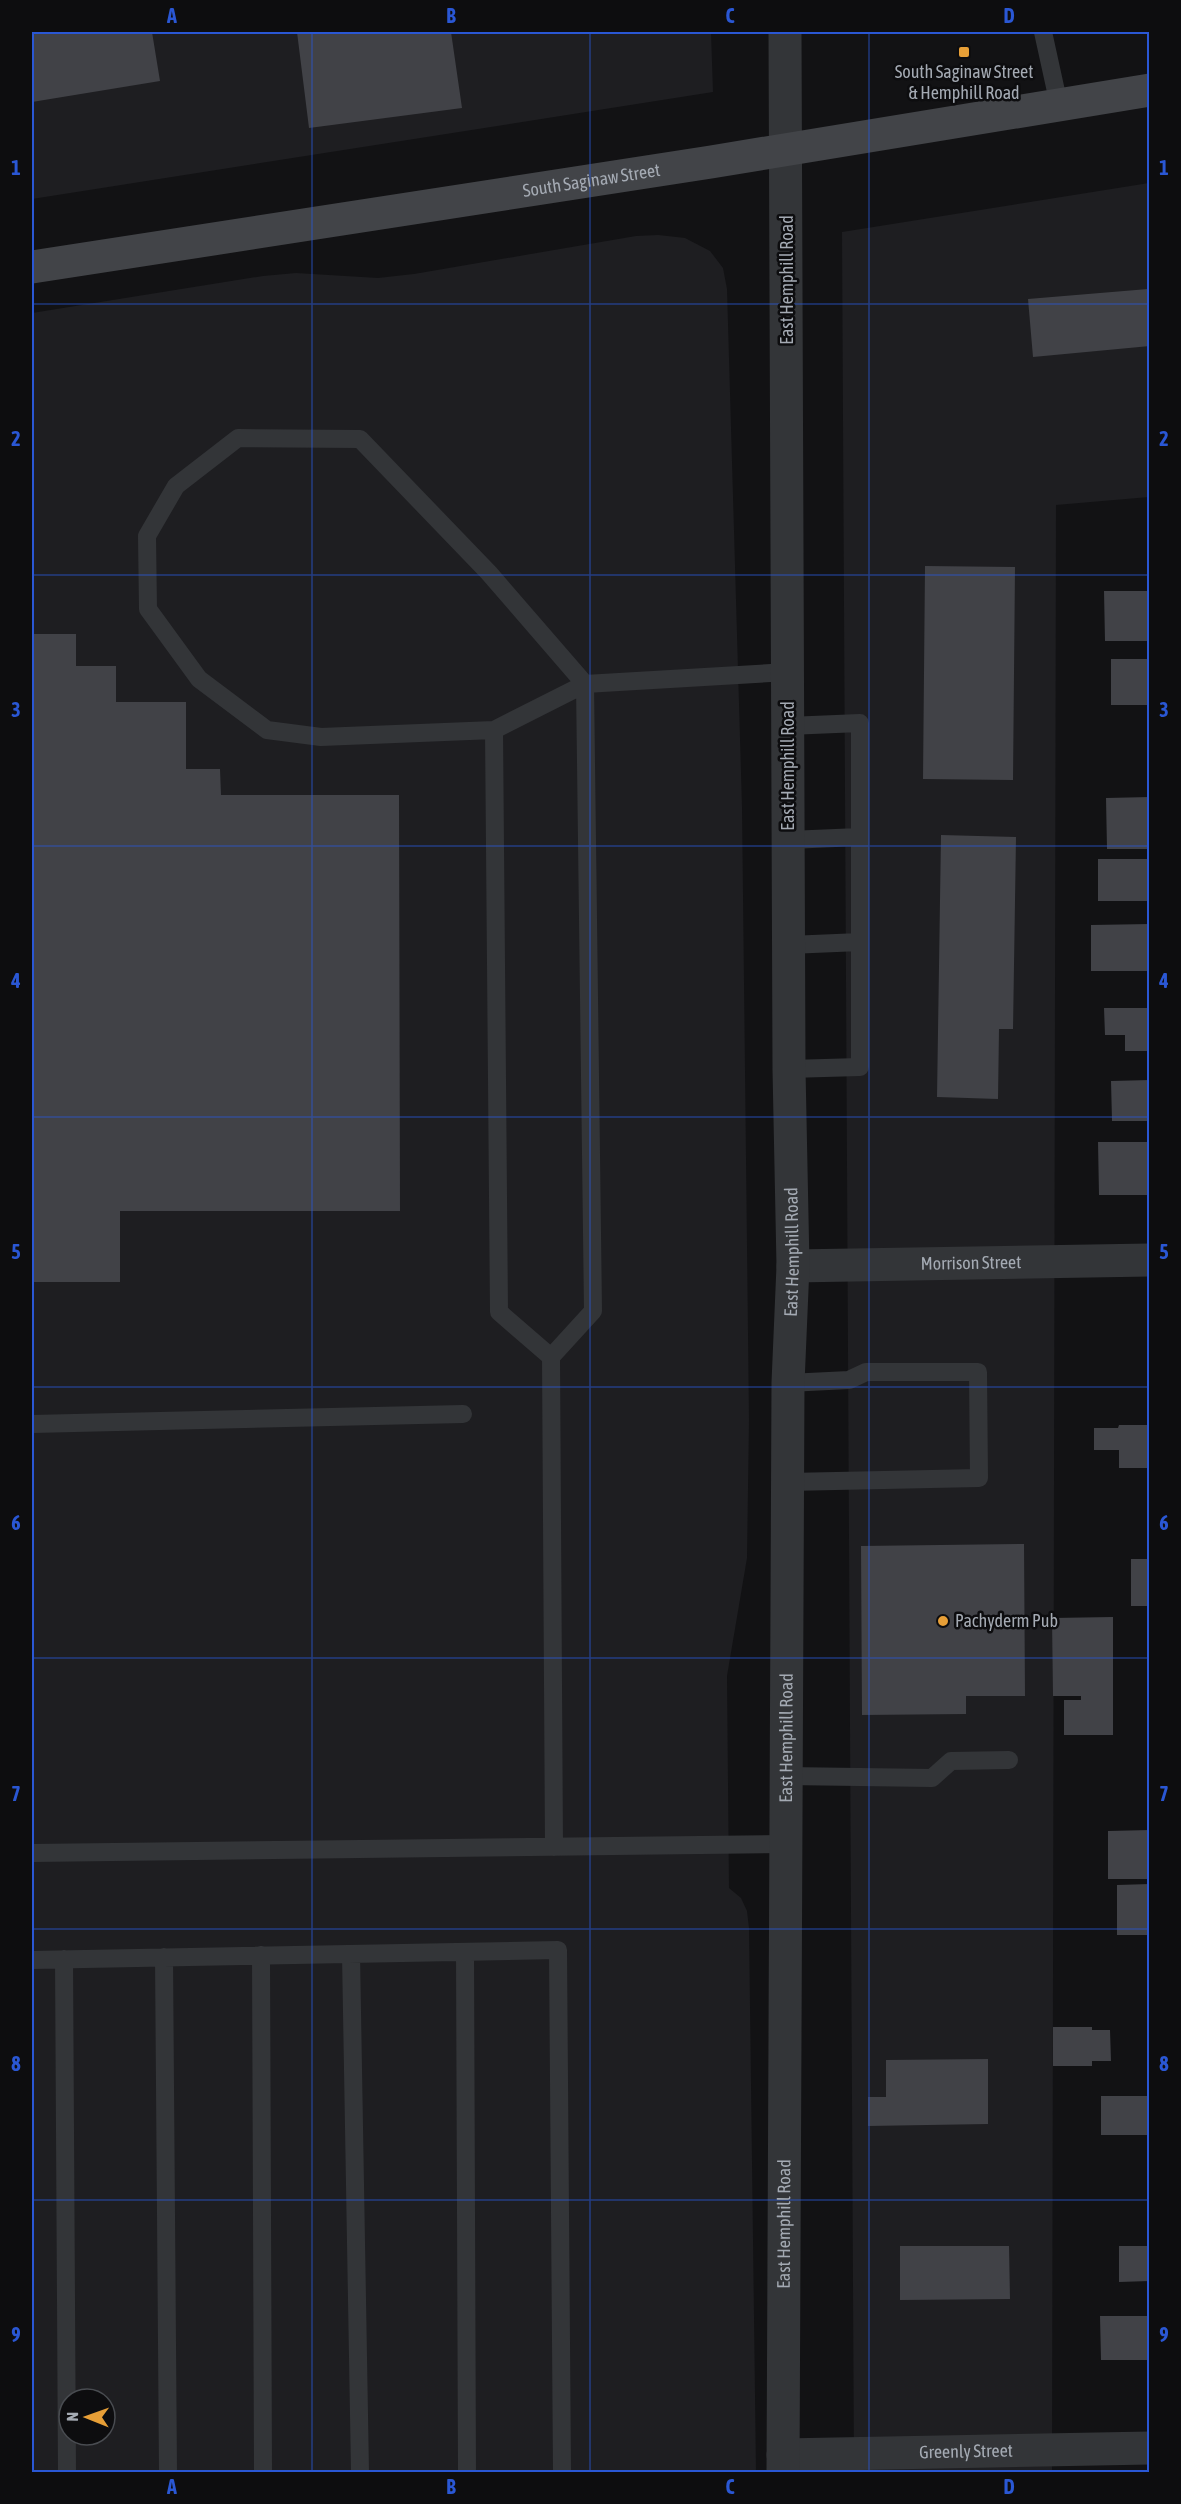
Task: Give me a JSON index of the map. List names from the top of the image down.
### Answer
{
  "streets": {
    "main road": ["South Saginaw Street"],
    "street": ["East Hemphill Road", "Morrison Street", "Greenly Street"]
  },
  "crossings": [
    ["South Saginaw Street", "East Hemphill Road"],
    ["East Hemphill Road", "Morrison Street"],
    ["East Hemphill Road", "Greenly Street"]
  ],
  "places": {
    "transit": ["South Saginaw Street & Hemphill Road"],
    "other": ["Pachyderm Pub"]
  },
  "north": "left",
  "grid": {
    "columns": [
      "A",
      "B",
      "C",
      "D"
    ],
    "rows": [
      "1",
      "2",
      "3",
      "4",
      "5",
      "6",
      "7",
      "8",
      "9"
    ]
  }
}
